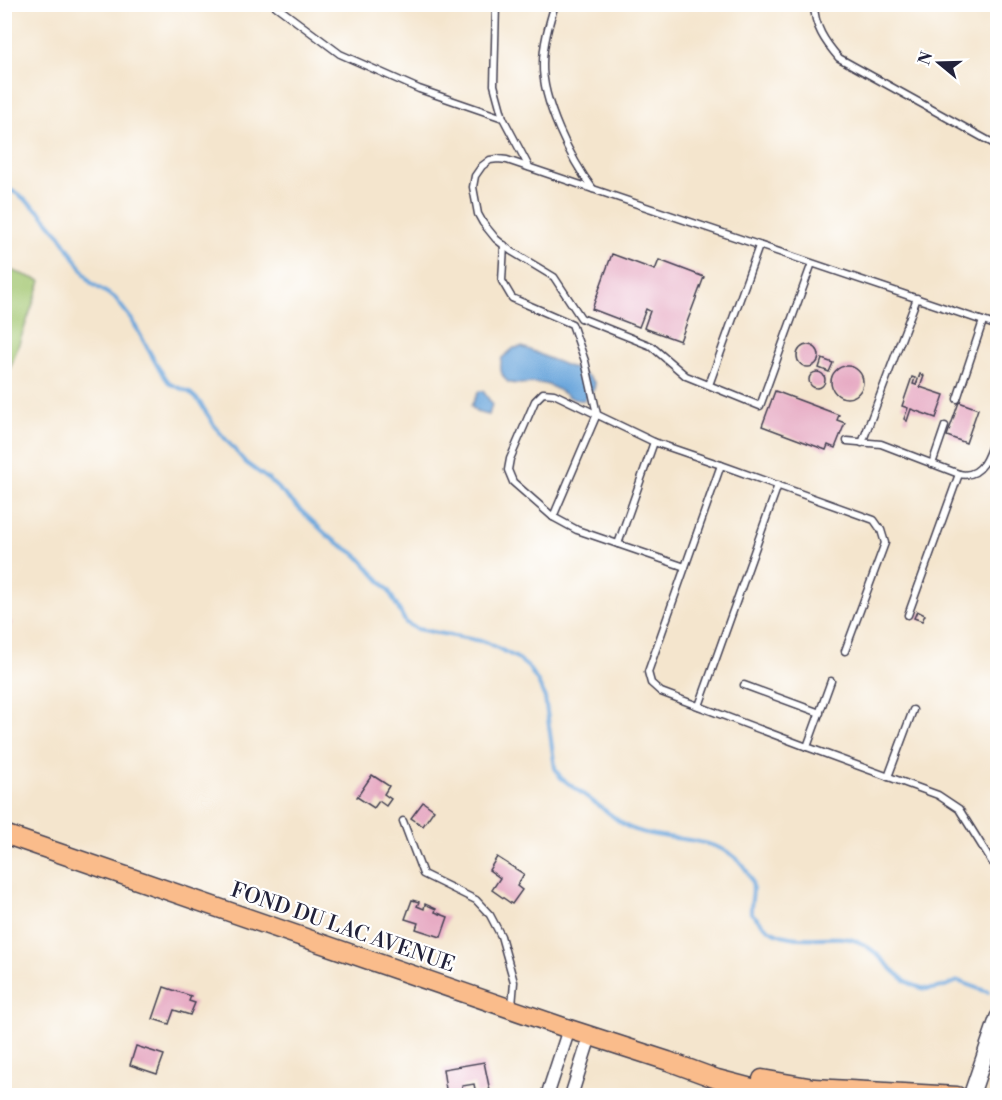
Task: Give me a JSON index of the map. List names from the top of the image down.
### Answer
{
  "streets": {
    "main road": ["FOND DU LAC AVENUE"]
  },
  "north": "left"
}
